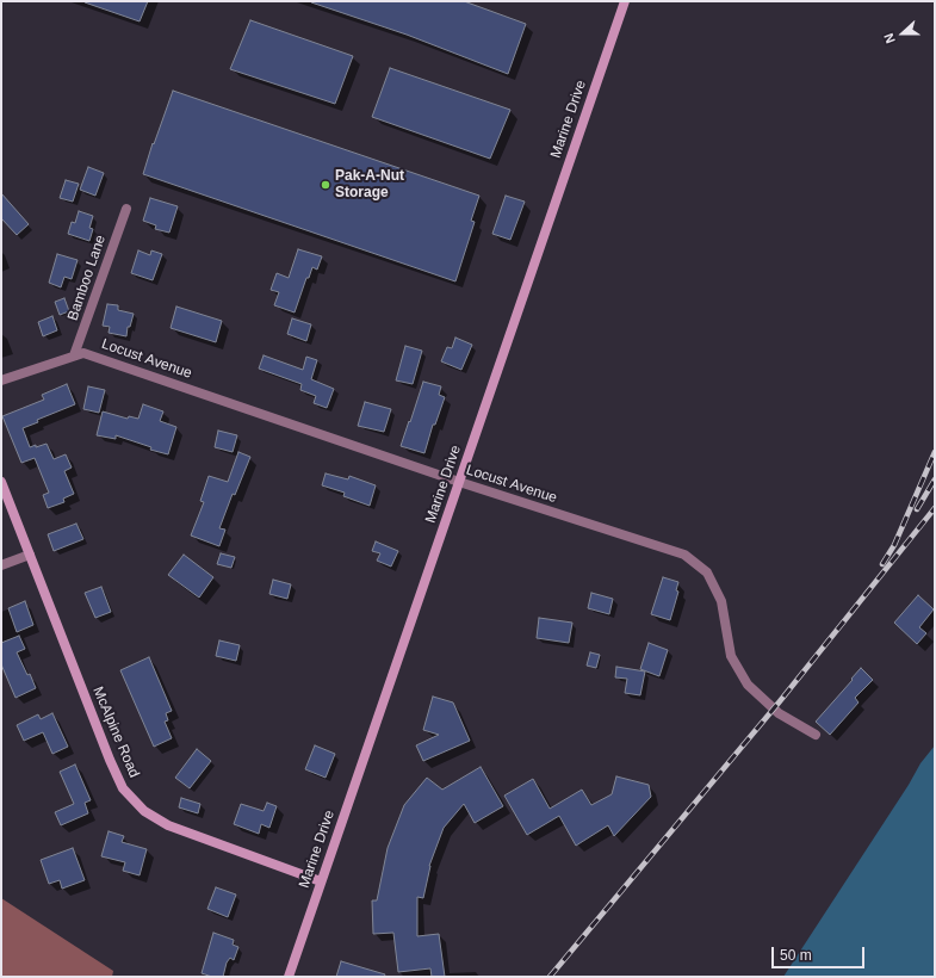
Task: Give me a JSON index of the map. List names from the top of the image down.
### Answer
{
  "streets": {
    "main road": ["Marine Drive", "McAlpine Road"],
    "street": ["Bamboo Lane", "Locust Avenue"]
  },
  "crossings": [
    ["Marine Drive", "Locust Avenue"],
    ["Marine Drive", "McAlpine Road"],
    ["Bamboo Lane", "Locust Avenue"]
  ],
  "places": ["Pak-A-Nut Storage"],
  "scale_bar": "50 m",
  "north": "left"
}
